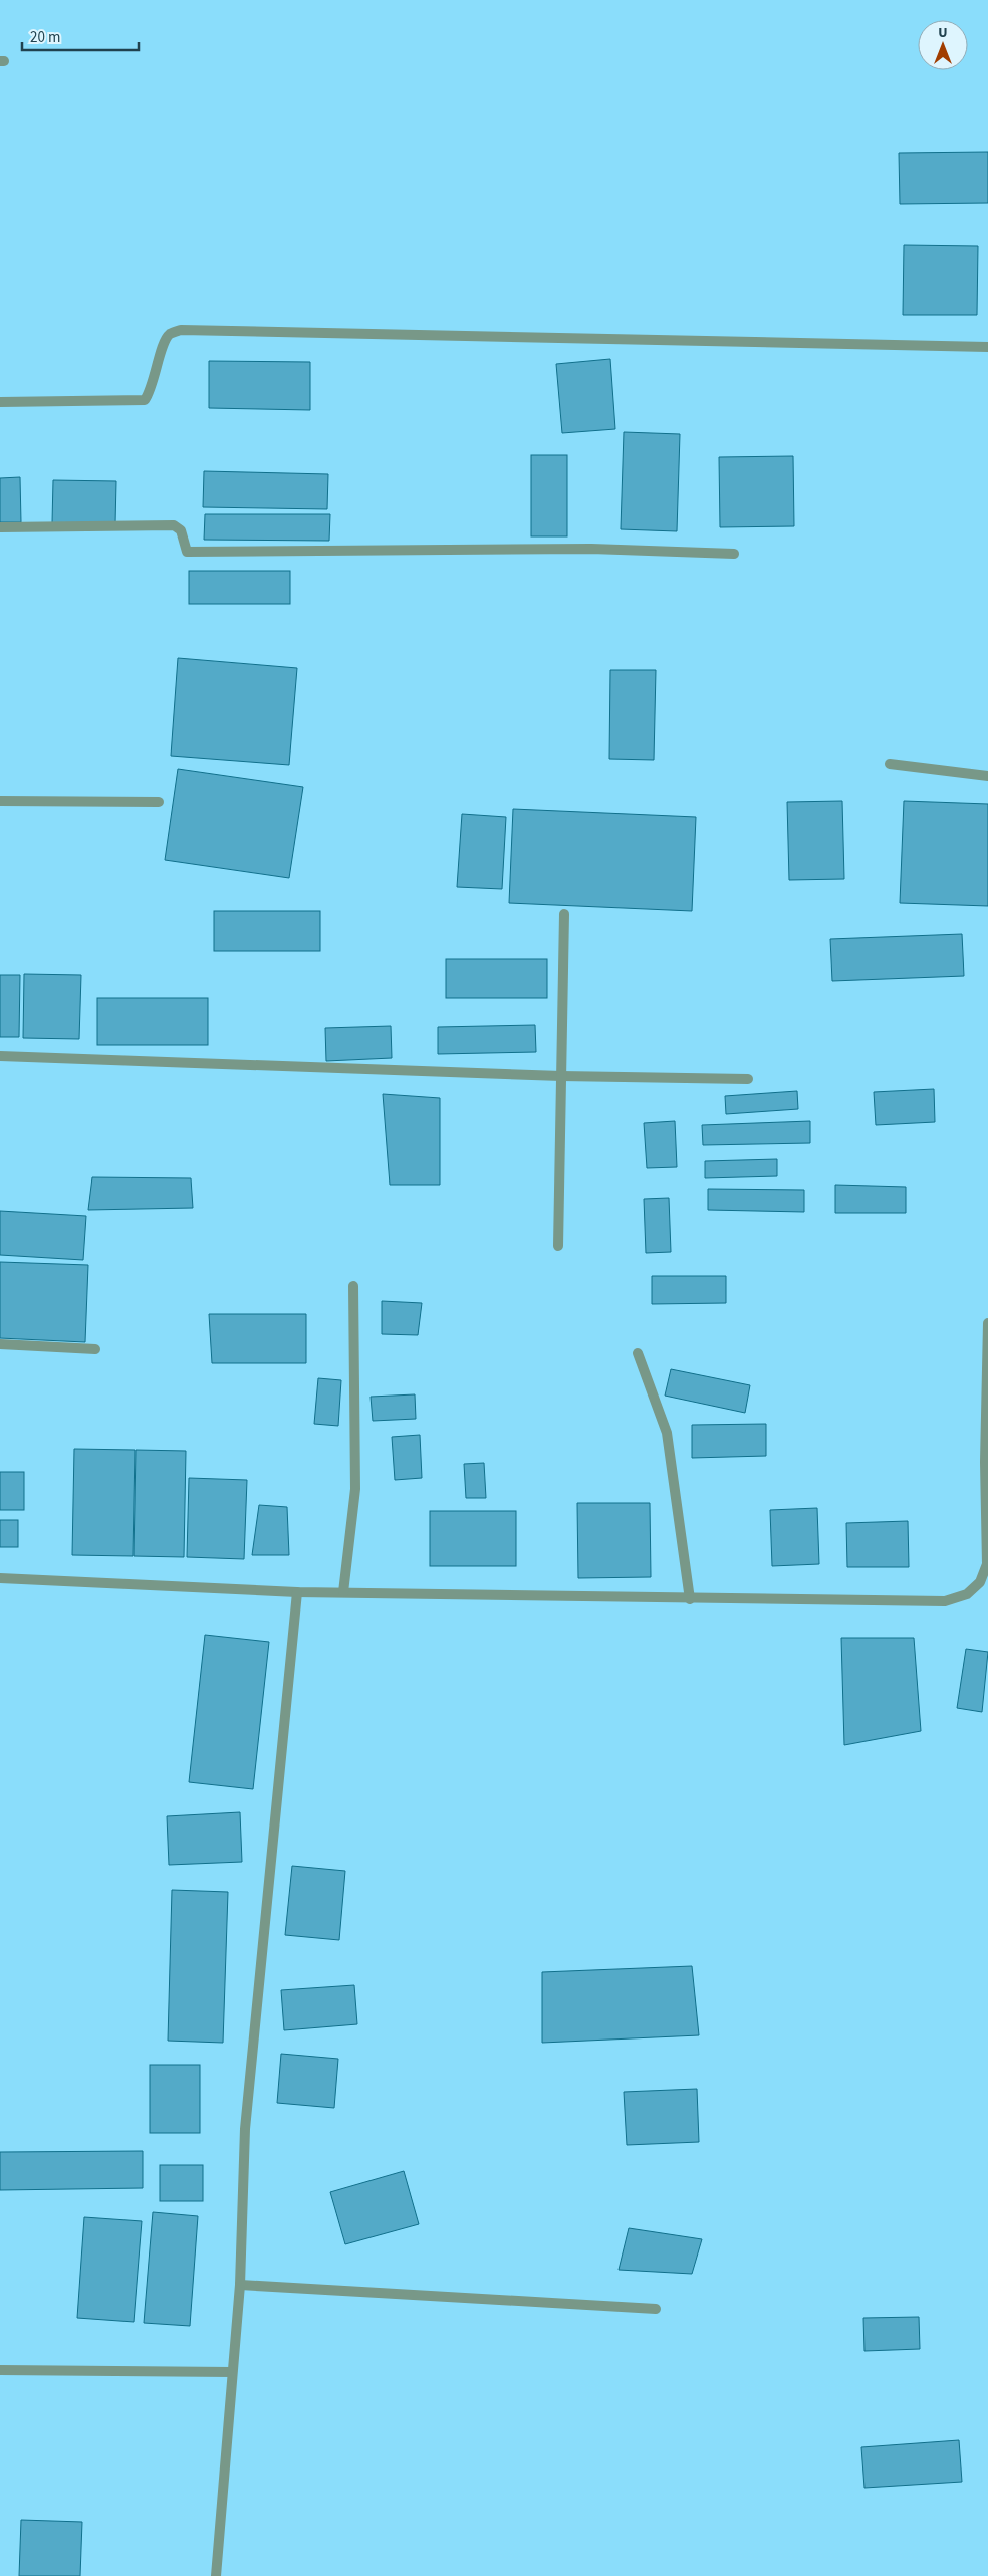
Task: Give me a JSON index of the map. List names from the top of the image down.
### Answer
{
  "scale_bar": "20 m",
  "north": "top"
}
